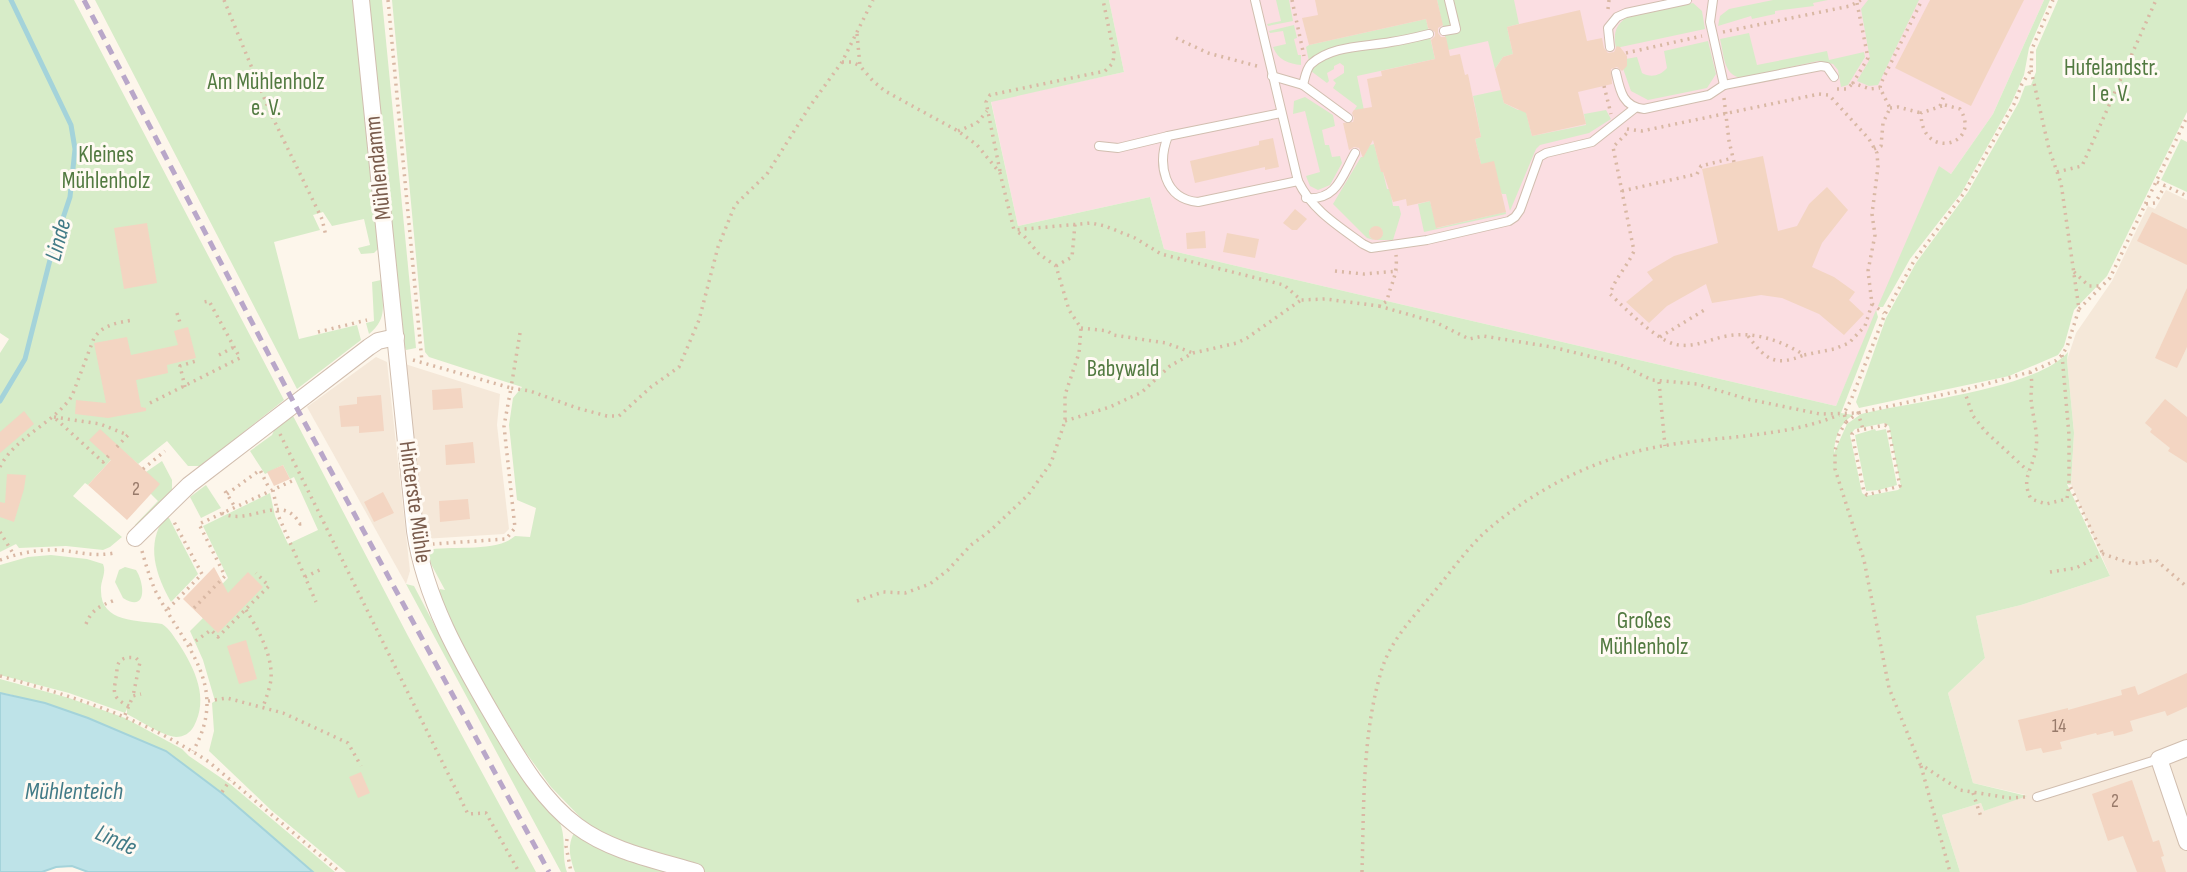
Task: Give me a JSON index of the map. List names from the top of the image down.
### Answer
{
  "streets": {
    "street": ["Mühlendamm", "Hinterste Mühle"]
  },
  "crossings": [
    ["Mühlendamm", "Hinterste Mühle"]
  ],
  "water": ["Linde", "Mühlenteich"],
  "parks": [
    "Hufelandstr. I e. V.",
    "Am Mühlenholz e. V.",
    "Kleines Mühlenholz",
    "Babywald",
    "Großes Mühlenholz"
  ],
  "house_numbers": ["2", "14", "2"]
}
